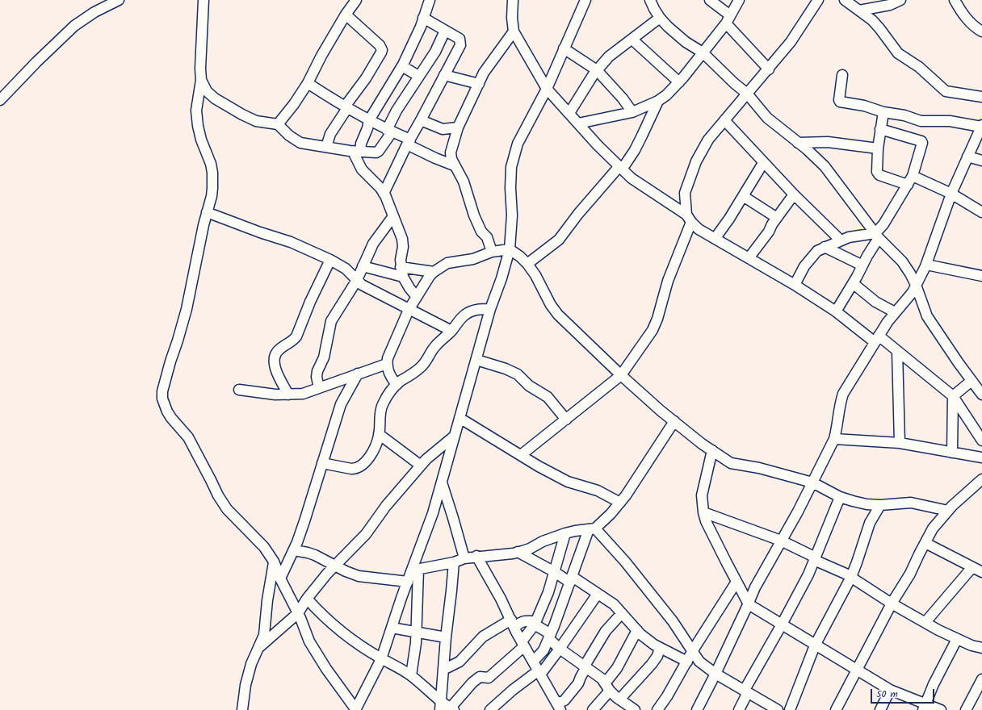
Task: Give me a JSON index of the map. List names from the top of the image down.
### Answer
{
  "scale_bar": "50 m"
}
